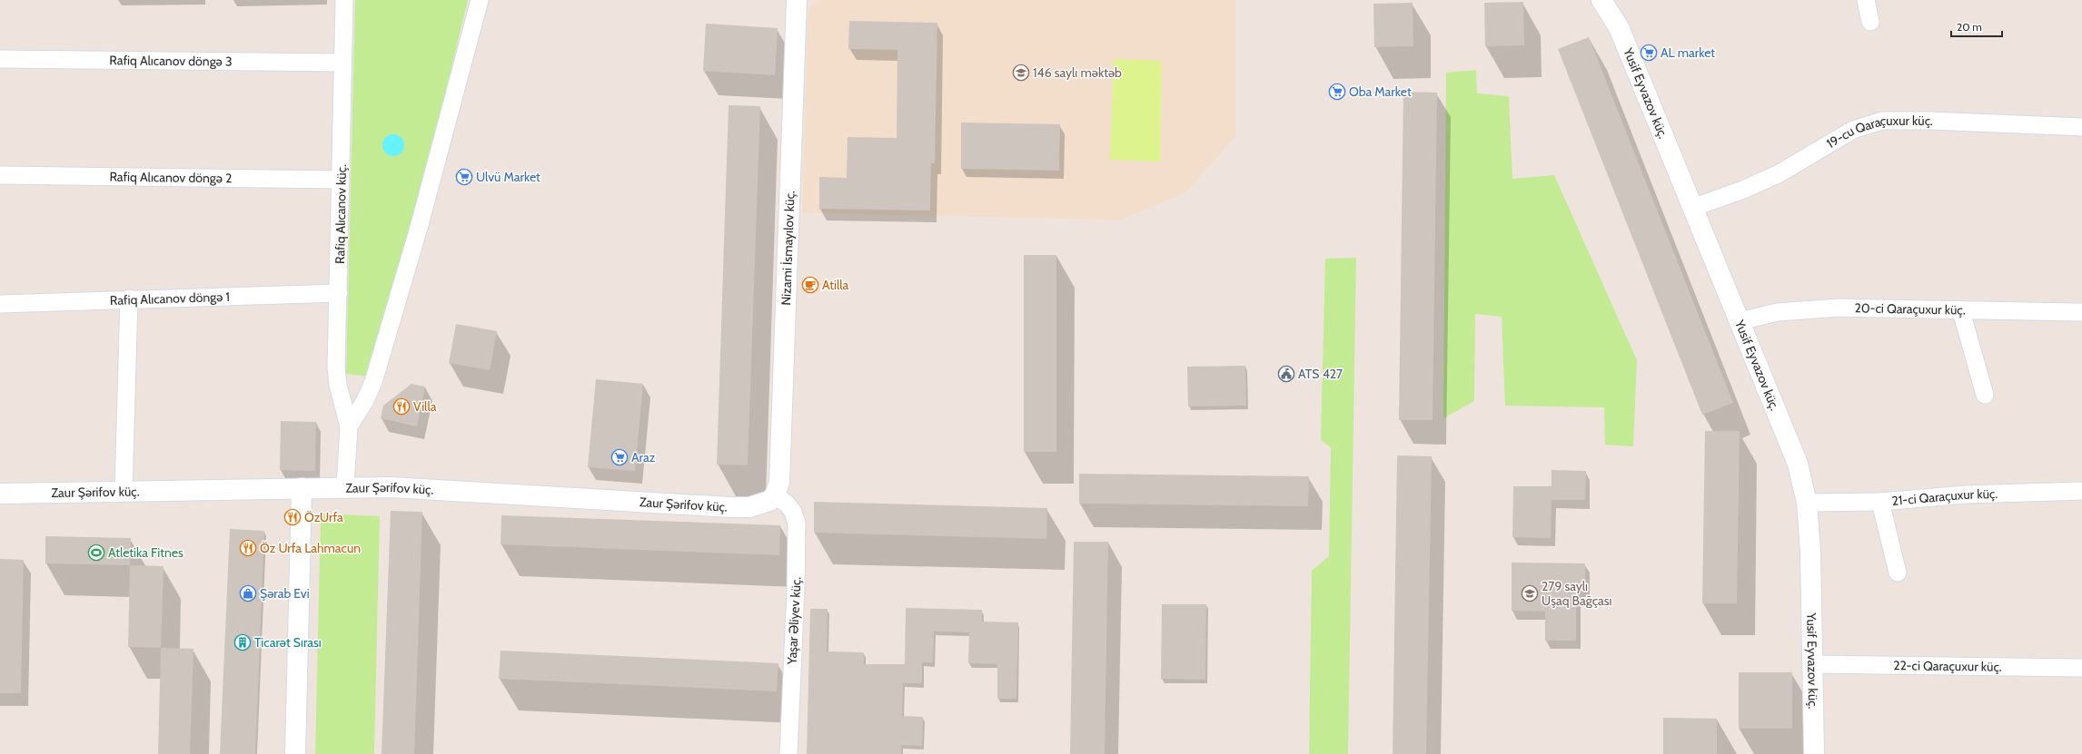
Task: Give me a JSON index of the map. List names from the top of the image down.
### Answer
{
  "streets": {
    "street": [
      "Rafiq Alıcanov döngə 3",
      "Yusif Eyvazov küç.",
      "19-cu Qaraçuxur küç.",
      "Rafiq Alıcanov döngə 2",
      "Rafiq Alıcanov küç.",
      "Nizami İsmayılov küç.",
      "Rafiq Alıcanov döngə 1",
      "20-ci Qaraçuxur küç.",
      "Zaur Şərifov küç.",
      "21-ci Qaraçuxur küç.",
      "Yaşar Əliyev küç.",
      "22-ci Qaraçuxur küç."
    ]
  },
  "crossings": [
    ["Rafiq Alıcanov döngə 3", "Rafiq Alıcanov küç."],
    ["Yusif Eyvazov küç.", "19-cu Qaraçuxur küç."],
    ["Yusif Eyvazov küç.", "20-ci Qaraçuxur küç."],
    ["Yusif Eyvazov küç.", "21-ci Qaraçuxur küç."],
    ["Yusif Eyvazov küç.", "22-ci Qaraçuxur küç."],
    ["Rafiq Alıcanov döngə 2", "Rafiq Alıcanov küç."],
    ["Rafiq Alıcanov küç.", "Rafiq Alıcanov döngə 1"],
    ["Nizami İsmayılov küç.", "Zaur Şərifov küç."],
    ["Nizami İsmayılov küç.", "Yaşar Əliyev küç."],
    ["Zaur Şərifov küç.", "Yaşar Əliyev küç."]
  ],
  "places": {
    "supermarket": [
      "AL market",
      "Oba Market",
      "Ulvü Market",
      "Araz"
    ],
    "school or university": ["146 saylı məktəb", "279 saylı Uşaq Bağçası"],
    "cafe": ["Atilla"],
    "public building": ["ATS 427"],
    "restaurant": ["Villa", "ÖzUrfa", "Öz Urfa Lahmacun"],
    "sports": ["Atletika Fitnes"],
    "shop": ["Şərab Evi"],
    "building": ["Ticarət Sırası"]
  },
  "scale_bar": "20 m"
}
